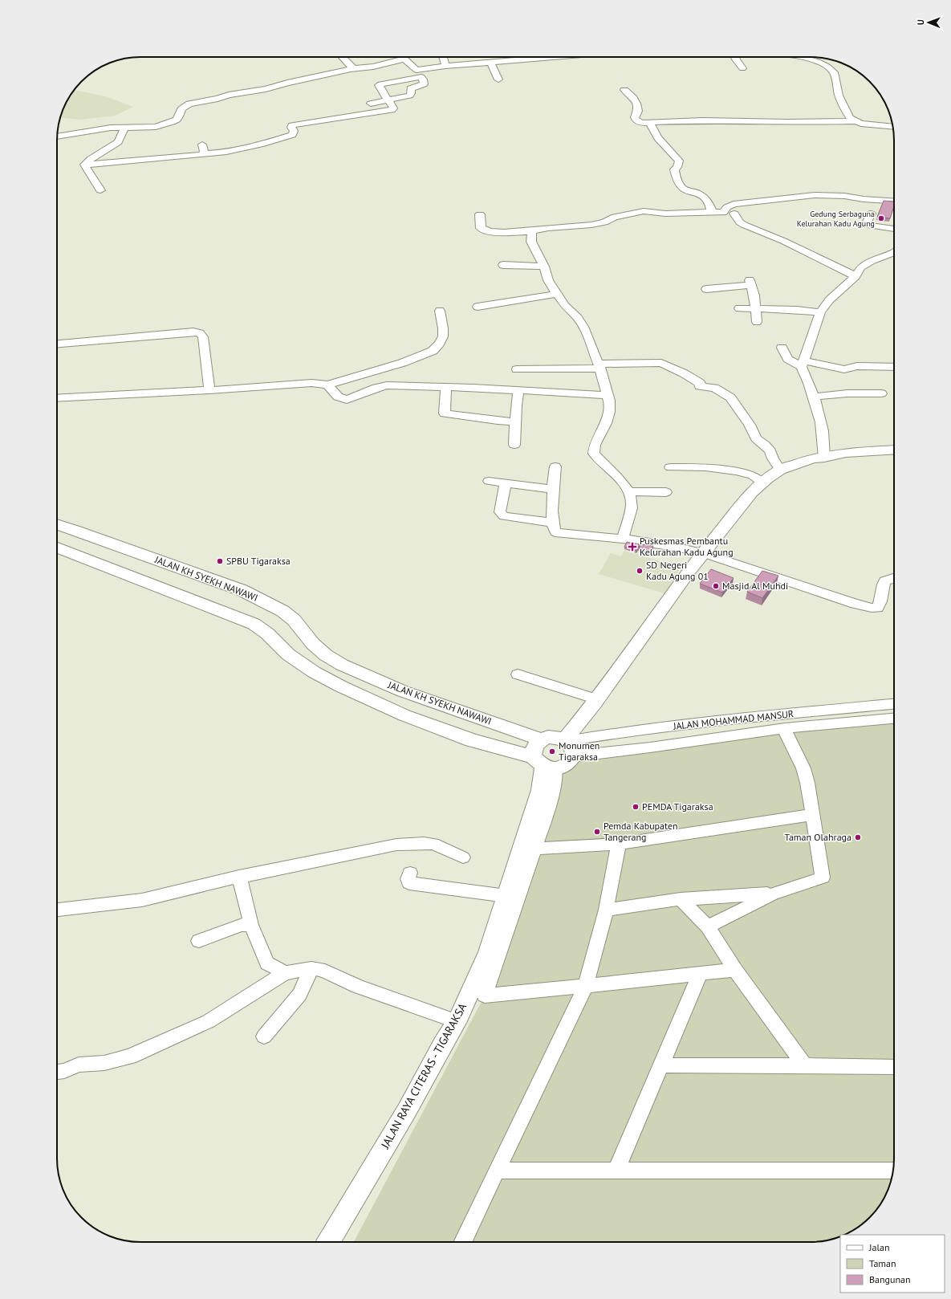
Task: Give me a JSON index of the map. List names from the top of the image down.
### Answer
{
  "streets": {
    "main road": ["JALAN KH SYEKH NAWAWI", "JALAN RAYA CITERAS - TIGARAKSA"],
    "street": ["JALAN MOHAMMAD MANSUR"]
  },
  "crossings": [
    ["JALAN KH SYEKH NAWAWI", "JALAN MOHAMMAD MANSUR"],
    ["JALAN KH SYEKH NAWAWI", "JALAN RAYA CITERAS - TIGARAKSA"],
    ["JALAN MOHAMMAD MANSUR", "JALAN RAYA CITERAS - TIGARAKSA"]
  ],
  "places": {
    "other": [
      "Gedung Serbaguna Kelurahan Kadu Agung",
      "SPBU Tigaraksa",
      "SD Negeri Kadu Agung 01",
      "Masjid Al Muhdi",
      "Monumen Tigaraksa",
      "PEMDA Tigaraksa",
      "Pemda Kabupaten Tangerang",
      "Taman Olahraga"
    ],
    "health": ["Puskesmas Pembantu Kelurahan Kadu Agung"]
  },
  "legend": ["Jalan", "Taman", "Bangunan"],
  "north": "left"
}
